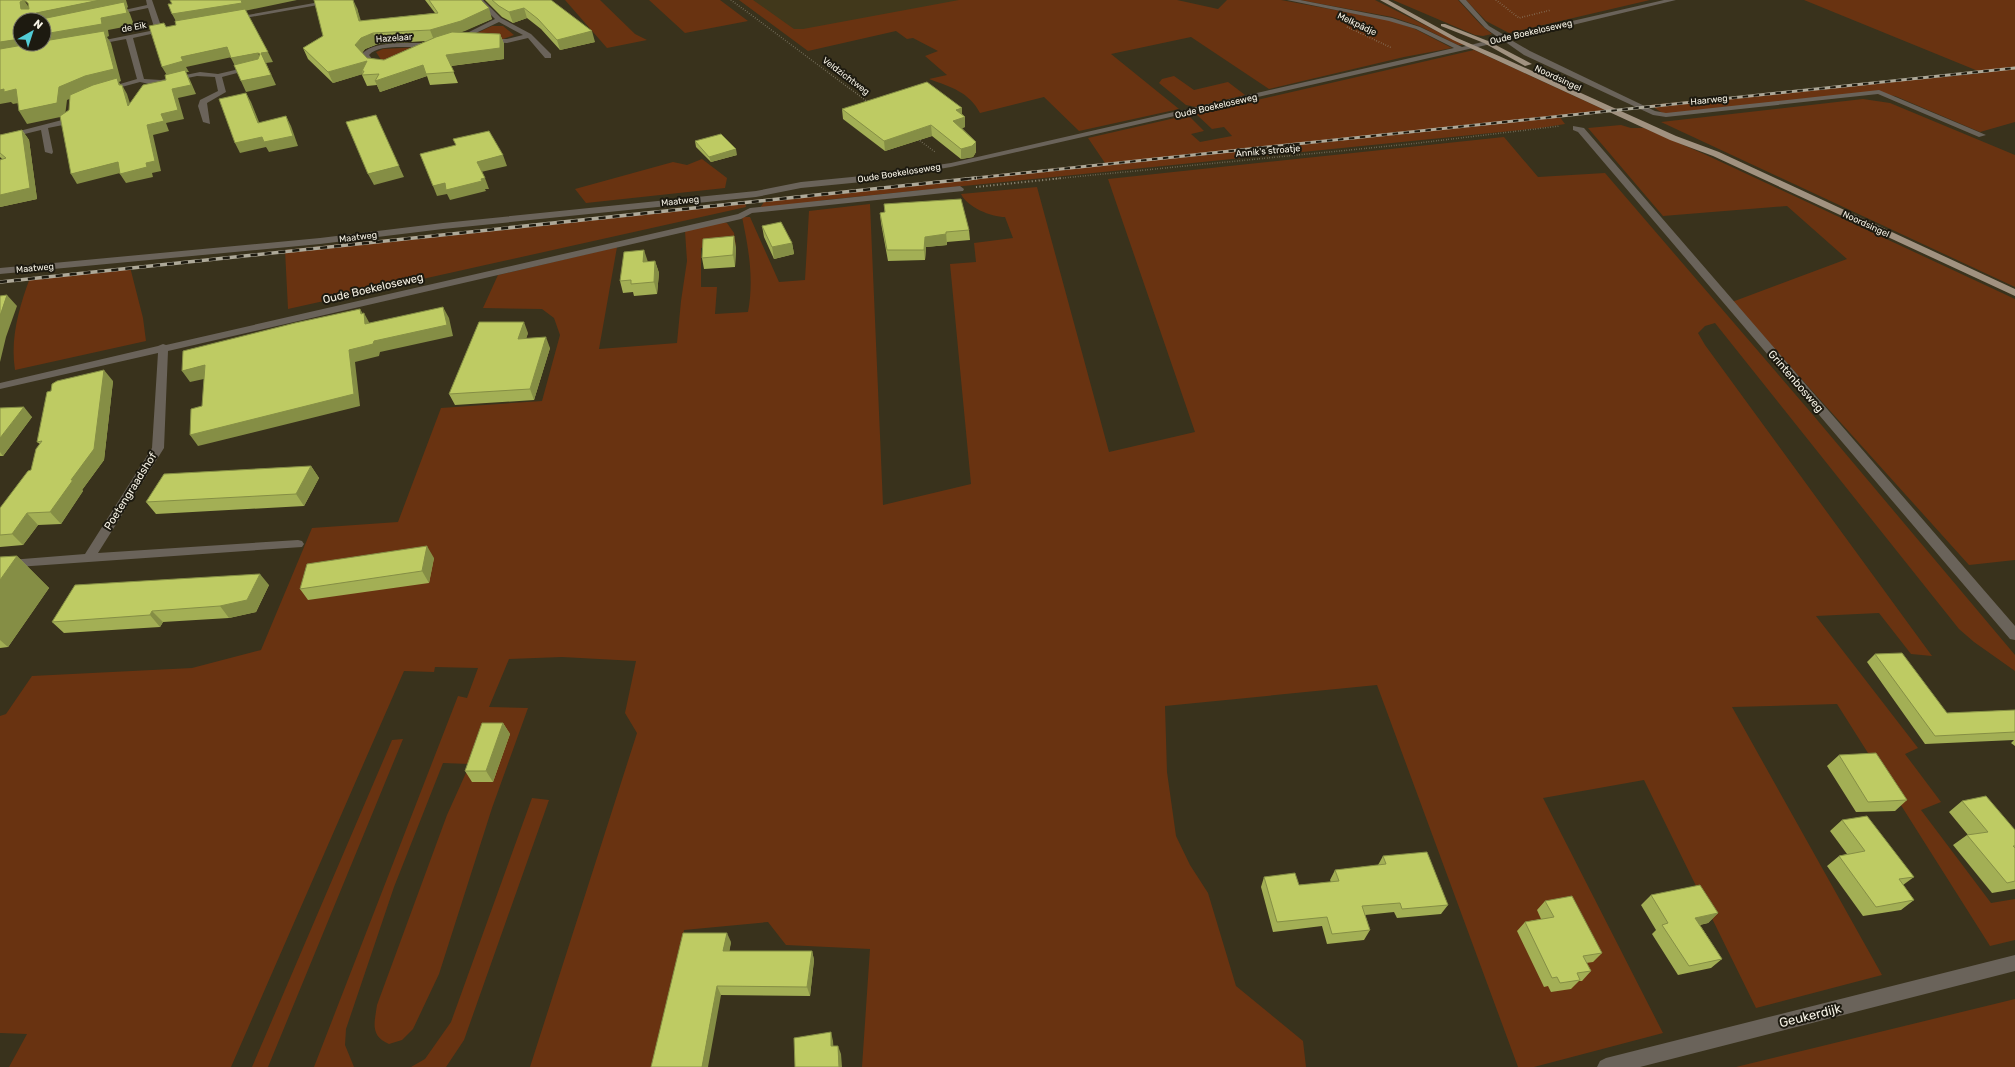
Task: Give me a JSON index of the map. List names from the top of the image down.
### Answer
{
  "streets": {
    "main road": ["Noordsingel"],
    "street": [
      "de Eik",
      "Oude Boekeloseweg",
      "Hazelaar",
      "Haarweg",
      "Maatweg",
      "Grintenbosweg",
      "Poetengraadshof",
      "Geukerdijk"
    ],
    "path": ["Melkpâdje", "Veldzichtweg", "Annik's stroatje"]
  },
  "crossings": [
    ["Melkpâdje", "Oude Boekeloseweg"],
    ["Oude Boekeloseweg", "Noordsingel"],
    ["Oude Boekeloseweg", "Haarweg"],
    ["Oude Boekeloseweg", "Annik's stroatje"],
    ["Oude Boekeloseweg", "Maatweg"],
    ["Oude Boekeloseweg", "Poetengraadshof"],
    ["Annik's stroatje", "Grintenbosweg"]
  ],
  "north": "top right"
}
